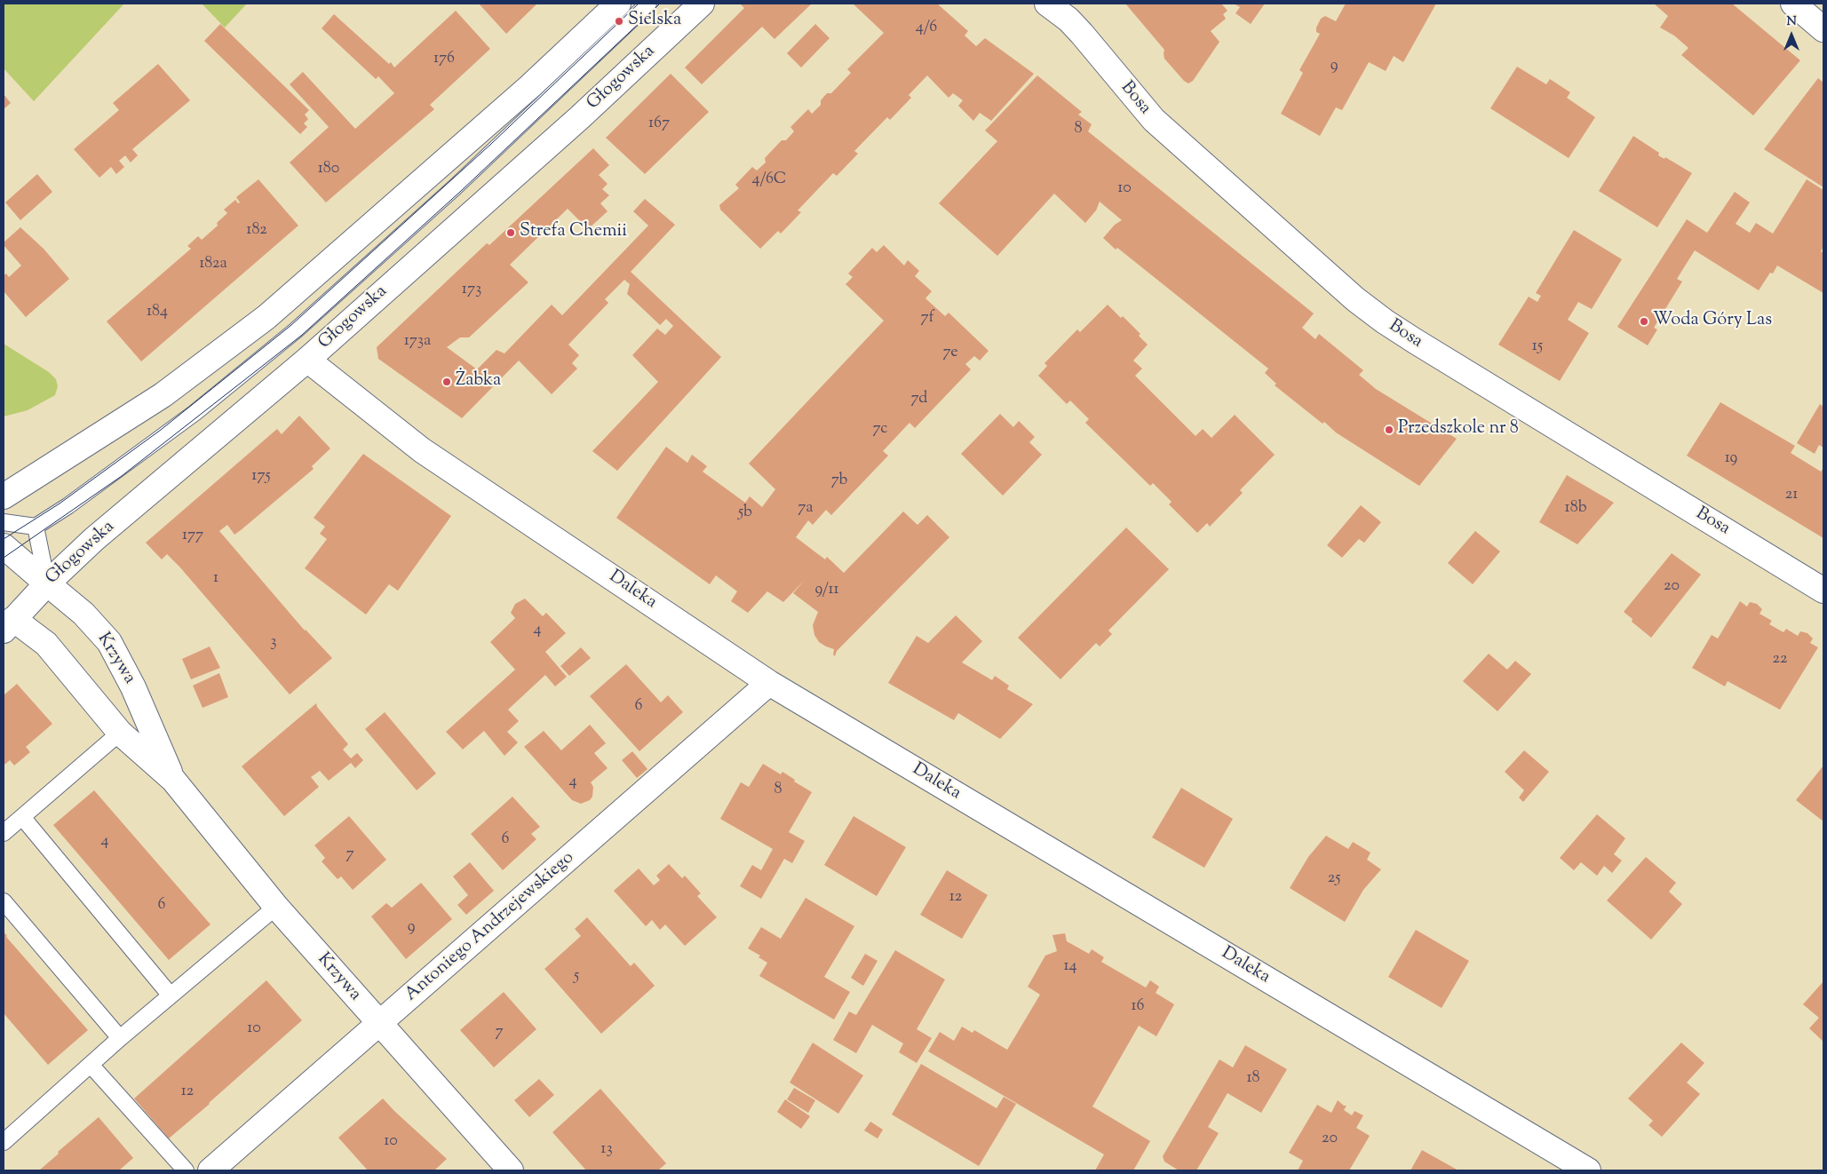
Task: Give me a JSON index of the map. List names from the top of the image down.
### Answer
{
  "streets": {
    "street": [
      "Głogowska",
      "Bosa",
      "Daleka",
      "Krzywa",
      "Antoniego Andrzejewskiego"
    ]
  },
  "crossings": [
    ["Głogowska", "Daleka"],
    ["Głogowska", "Krzywa"],
    ["Daleka", "Antoniego Andrzejewskiego"],
    ["Krzywa", "Antoniego Andrzejewskiego"]
  ],
  "places": [
    "Sielska",
    "Strefa Chemii",
    "Woda Góry Las",
    "Żabka",
    "Przedszkole nr 8"
  ],
  "house_numbers": [
    "4/6",
    "176",
    "9",
    "167",
    "8",
    "180",
    "4/6C",
    "10",
    "182",
    "182a",
    "173",
    "184",
    "7f",
    "173a",
    "15",
    "7e",
    "7d",
    "7c",
    "19",
    "175",
    "7b",
    "21",
    "7a",
    "18b",
    "5b",
    "177",
    "1",
    "20",
    "9/11",
    "4",
    "3",
    "22",
    "6",
    "4",
    "8",
    "6",
    "4",
    "7",
    "25",
    "12",
    "6",
    "9",
    "14",
    "5",
    "16",
    "10",
    "7",
    "18",
    "12",
    "20",
    "10",
    "13"
  ],
  "north": "top"
}
